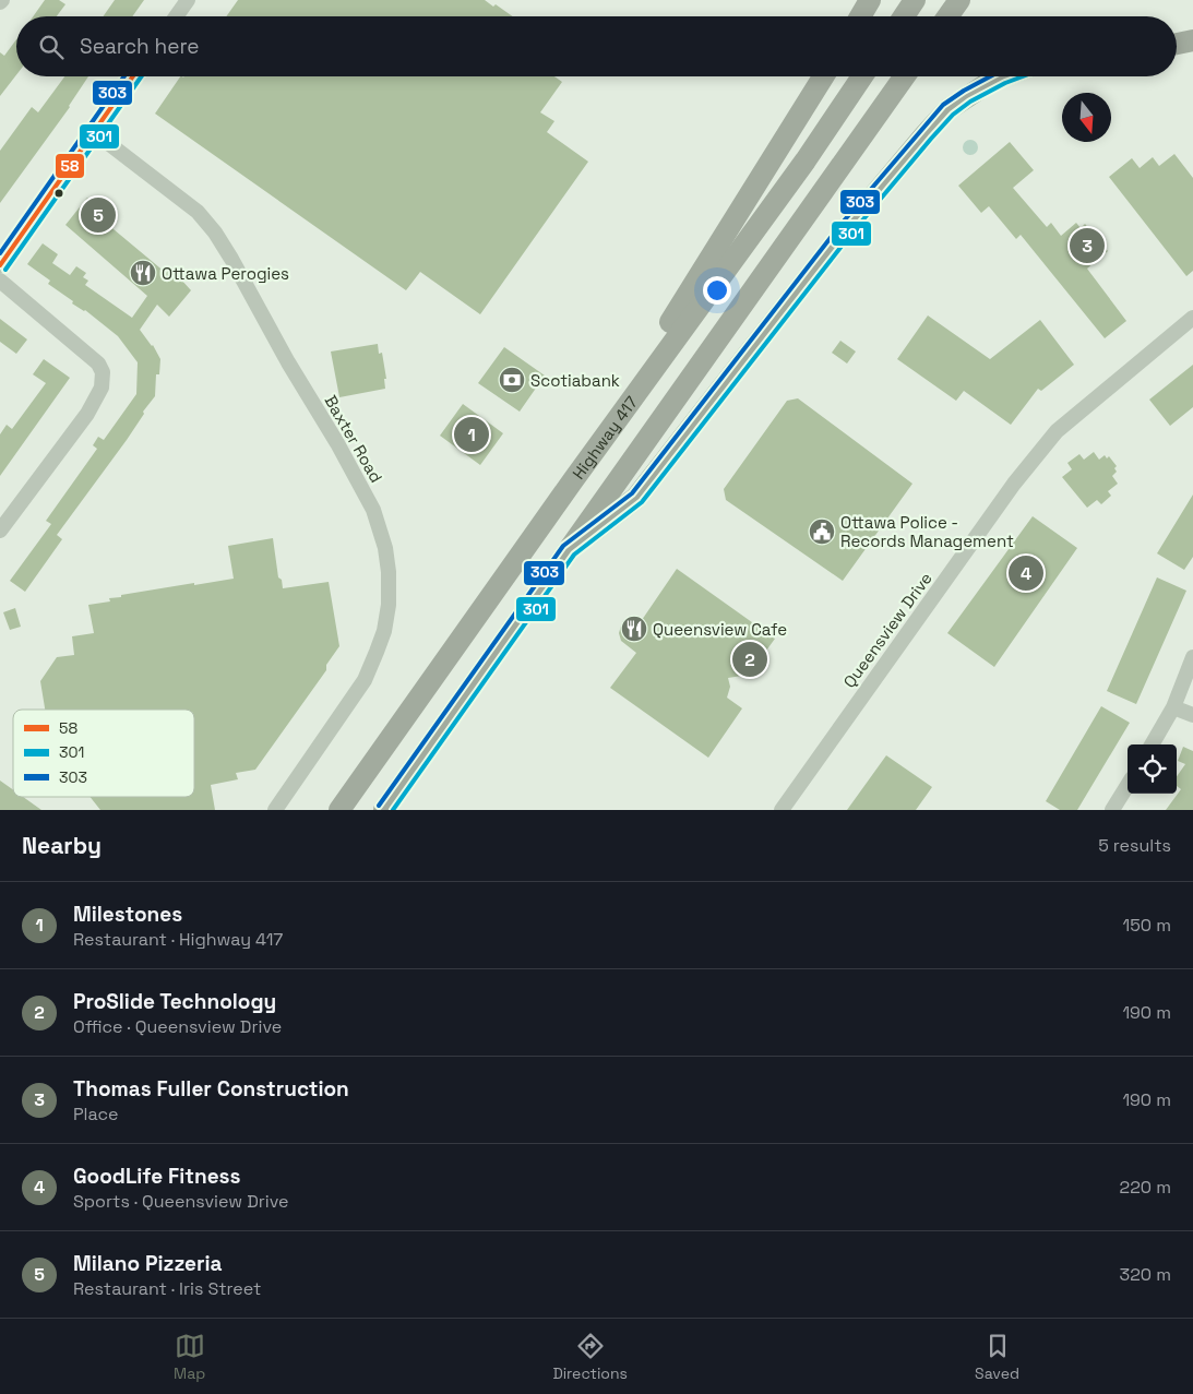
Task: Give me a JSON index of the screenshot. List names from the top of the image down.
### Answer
{
  "streets": {
    "highway": ["Highway 417"],
    "street": ["Baxter Road", "Queensview Drive"]
  },
  "places": {
    "restaurant": ["Ottawa Perogies", "Queensview Cafe"],
    "bank": ["Scotiabank"],
    "public building": ["Ottawa Police - Records Management"]
  },
  "lines": ["transit line 58", "transit line 301", "transit line 303"],
  "legend": ["58", "301", "303"],
  "north": "bottom",
  "page": {
    "search": "Search here",
    "pins": [
      "5",
      "3",
      "1",
      "4",
      "2"
    ],
    "heading": ["Nearby", "5 results"],
    "list": [
      {
        "mark": "1",
        "name": "Milestones",
        "note": "Restaurant · Highway 417",
        "value": "150 m"
      },
      {
        "mark": "2",
        "name": "ProSlide Technology",
        "note": "Office · Queensview Drive",
        "value": "190 m"
      },
      {
        "mark": "3",
        "name": "Thomas Fuller Construction",
        "note": "Place",
        "value": "190 m"
      },
      {
        "mark": "4",
        "name": "GoodLife Fitness",
        "note": "Sports · Queensview Drive",
        "value": "220 m"
      },
      {
        "mark": "5",
        "name": "Milano Pizzeria",
        "note": "Restaurant · Iris Street",
        "value": "320 m"
      }
    ],
    "nav": ["Map", "Directions", "Saved"]
  }
}
